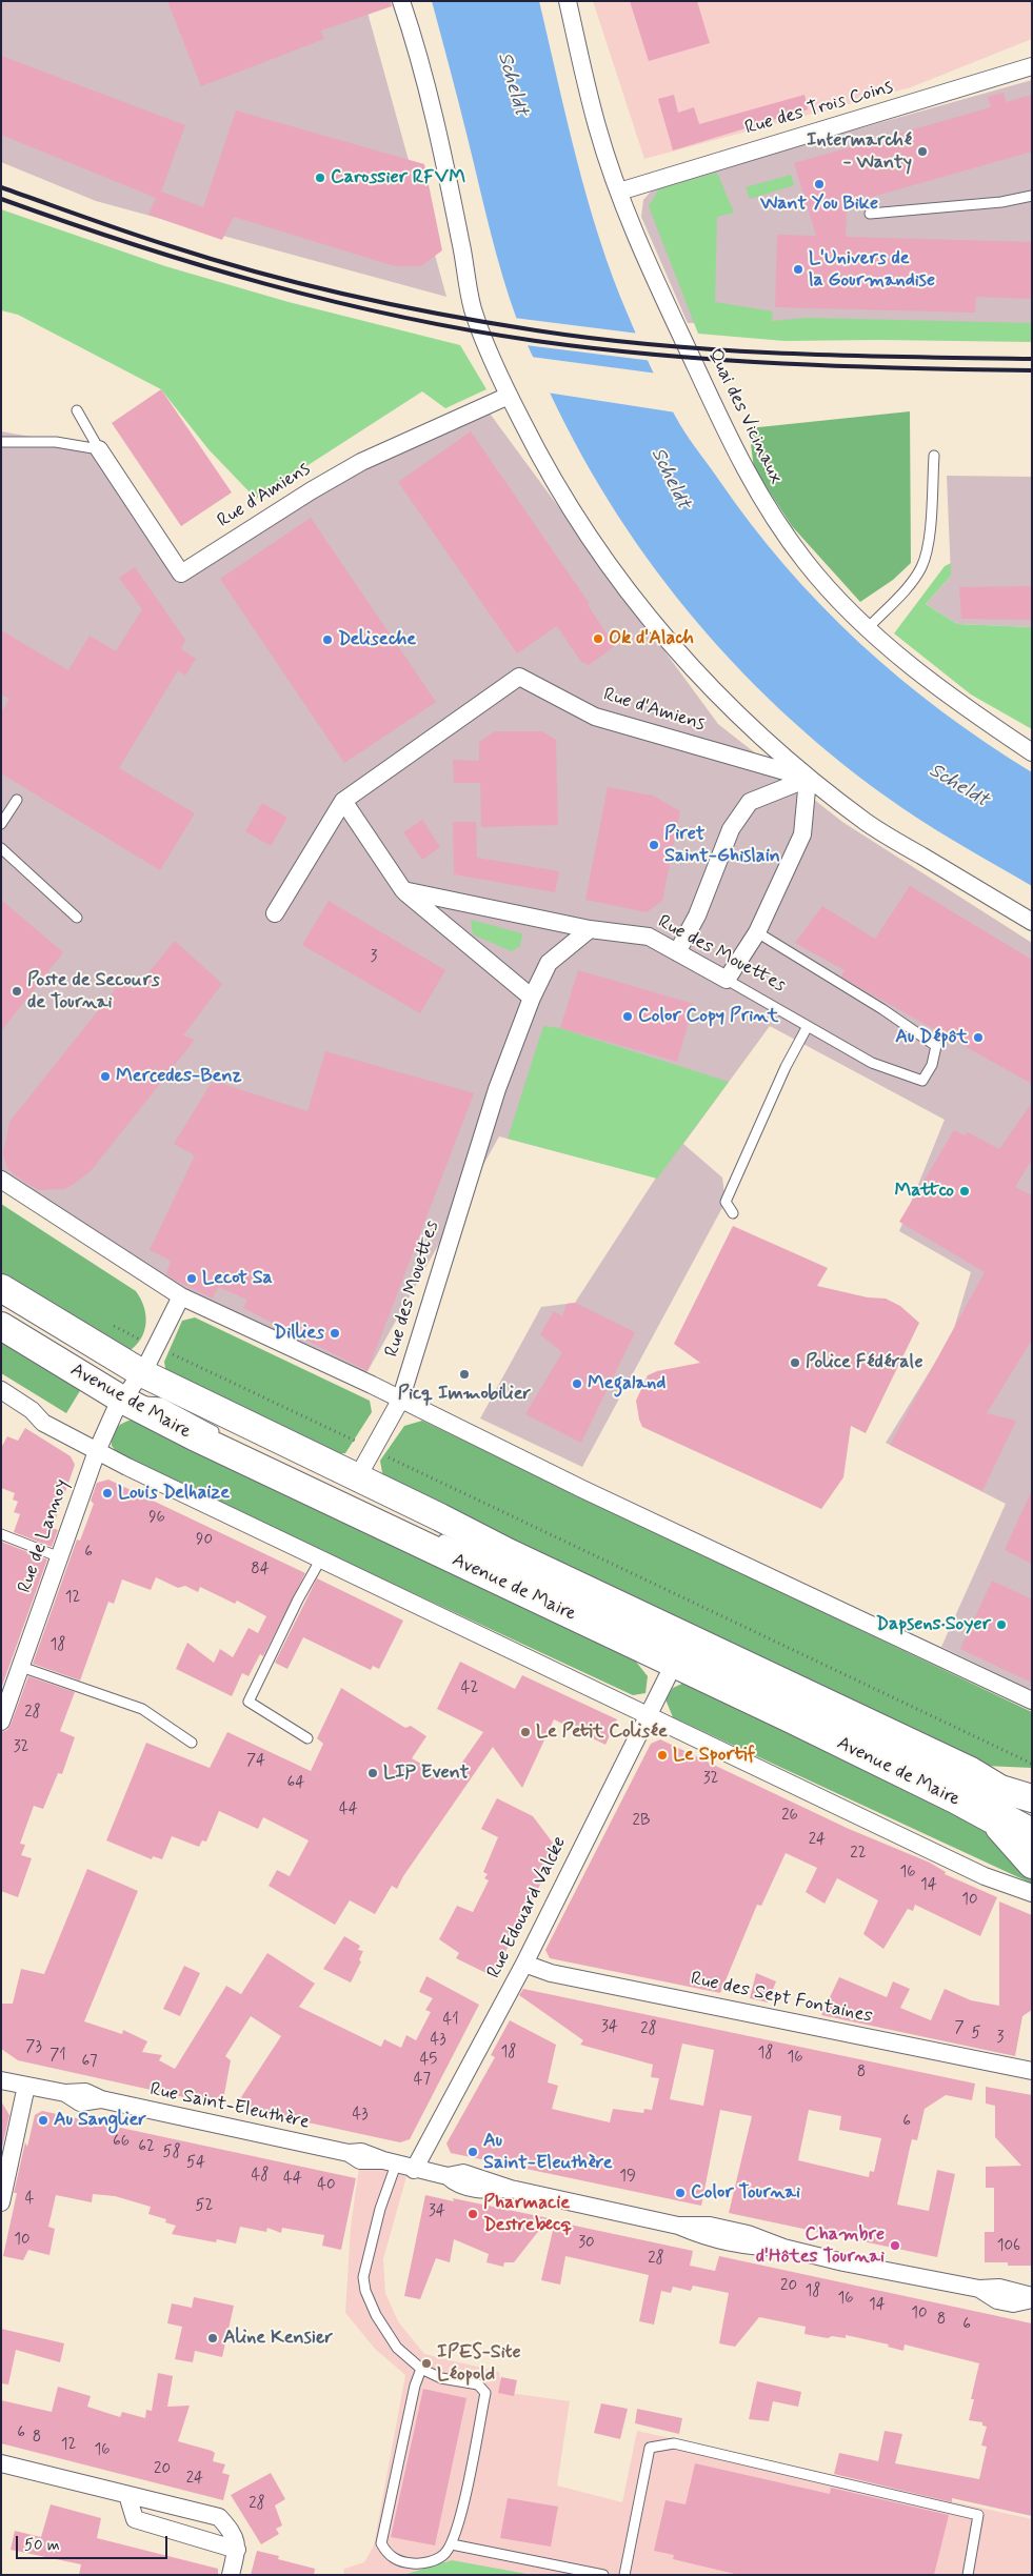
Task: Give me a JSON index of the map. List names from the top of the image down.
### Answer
{
  "streets": {
    "main road": ["Avenue de Maire"],
    "street": [
      "Rue des Trois Coins",
      "Quai des Vicinaux",
      "Rue d'Amiens",
      "Rue des Mouettes",
      "Rue de Lannoy",
      "Rue Edouard Valcke",
      "Rue des Sept Fontaines",
      "Rue Saint-Eleuthère"
    ]
  },
  "crossings": [
    ["Rue des Trois Coins", "Quai des Vicinaux"],
    ["Avenue de Maire", "Rue de Lannoy"],
    ["Avenue de Maire", "Rue Edouard Valcke"],
    ["Rue Edouard Valcke", "Rue des Sept Fontaines"],
    ["Rue Edouard Valcke", "Rue Saint-Eleuthère"]
  ],
  "water": ["Scheldt"],
  "places": [
    "Intermarché - Wanty",
    "Carossier RFVM",
    "Want You Bike",
    "L'Univers de la Gourmandise",
    "Ok d'Alach",
    "Deliseche",
    "Piret Saint-Ghislain",
    "Poste de Secours de Tournai",
    "Color Copy Print",
    "Au Dépôt",
    "Mercedes-Benz",
    "Mattco",
    "Lecot Sa",
    "Dillies",
    "Police Fédérale",
    "Picq Immobilier",
    "Megaland",
    "Louis Delhaize",
    "Dapsens·Soyer",
    "Le Petit Colisée",
    "Le Sportif",
    "LIP Event",
    "Au Sanglier",
    "Au Saint-Eleuthère",
    "Color Tournai",
    "Pharmacie Destrebecq",
    "Chambre d'Hôtes Tournai",
    "Aline Kensier",
    "IPES-Site Léopold"
  ],
  "house_numbers": [
    "3",
    "96",
    "90",
    "6",
    "84",
    "12",
    "18",
    "42",
    "28",
    "32",
    "74",
    "32",
    "64",
    "44",
    "26",
    "2B",
    "24",
    "22",
    "16",
    "14",
    "10",
    "41",
    "34",
    "7",
    "28",
    "5",
    "3",
    "43",
    "73",
    "18",
    "18",
    "71",
    "16",
    "45",
    "67",
    "8",
    "47",
    "43",
    "6",
    "66",
    "62",
    "58",
    "54",
    "48",
    "19",
    "44",
    "40",
    "4",
    "52",
    "34",
    "10",
    "30",
    "106",
    "28",
    "20",
    "18",
    "16",
    "14",
    "10",
    "8",
    "6",
    "6",
    "8",
    "12",
    "16",
    "20",
    "24",
    "28"
  ],
  "scale_bar": "50 m"
}
